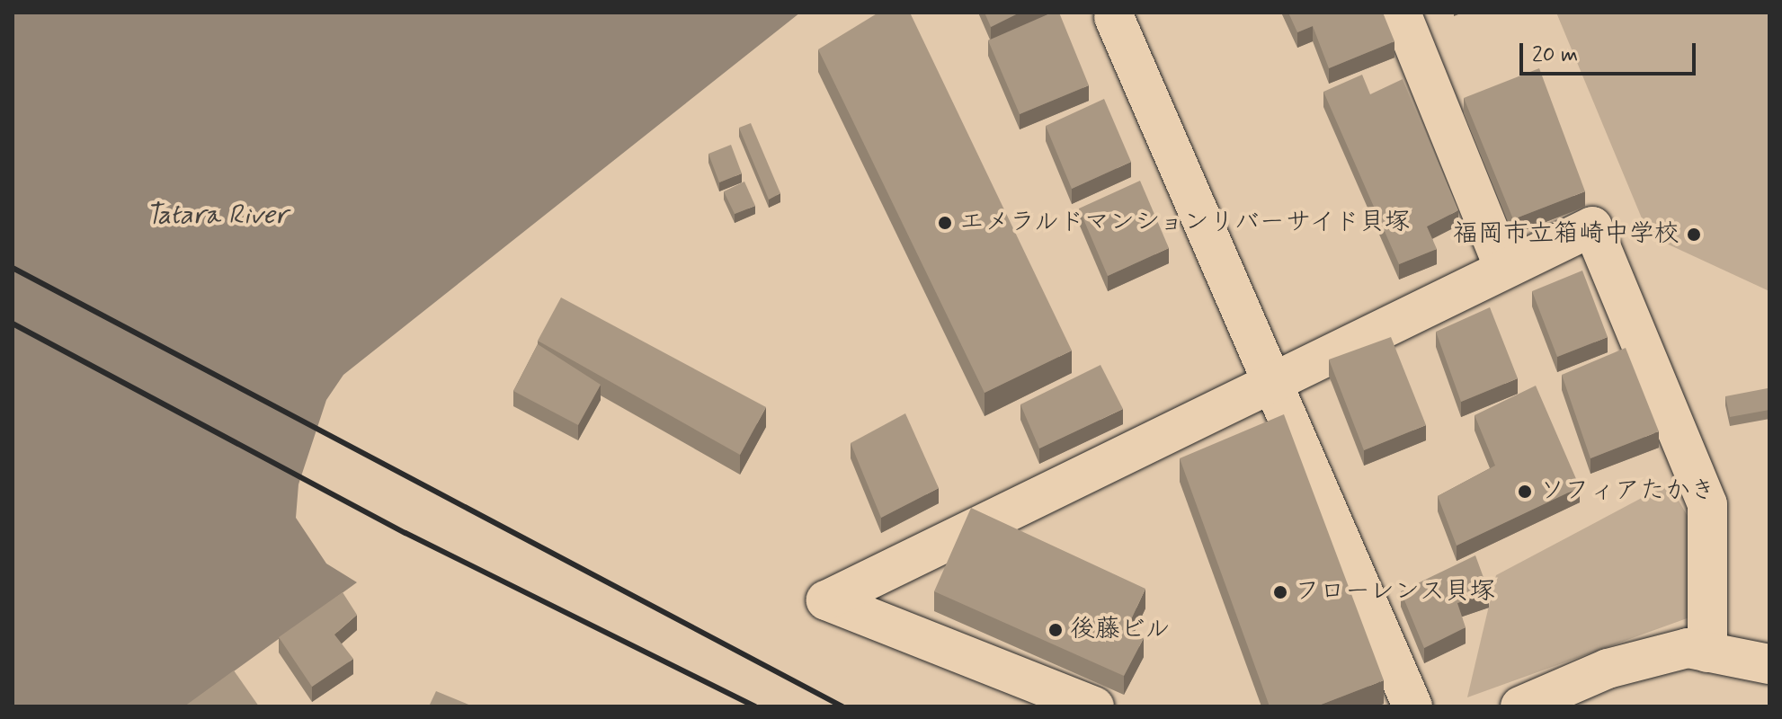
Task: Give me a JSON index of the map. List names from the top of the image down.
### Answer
{
  "water": ["Tatara River"],
  "places": [
    "エメラルドマンションリバーサイド貝塚",
    "福岡市立箱崎中学校",
    "ソフィアたかき",
    "フローレンス貝塚",
    "後藤ビル"
  ],
  "scale_bar": "20 m"
}
